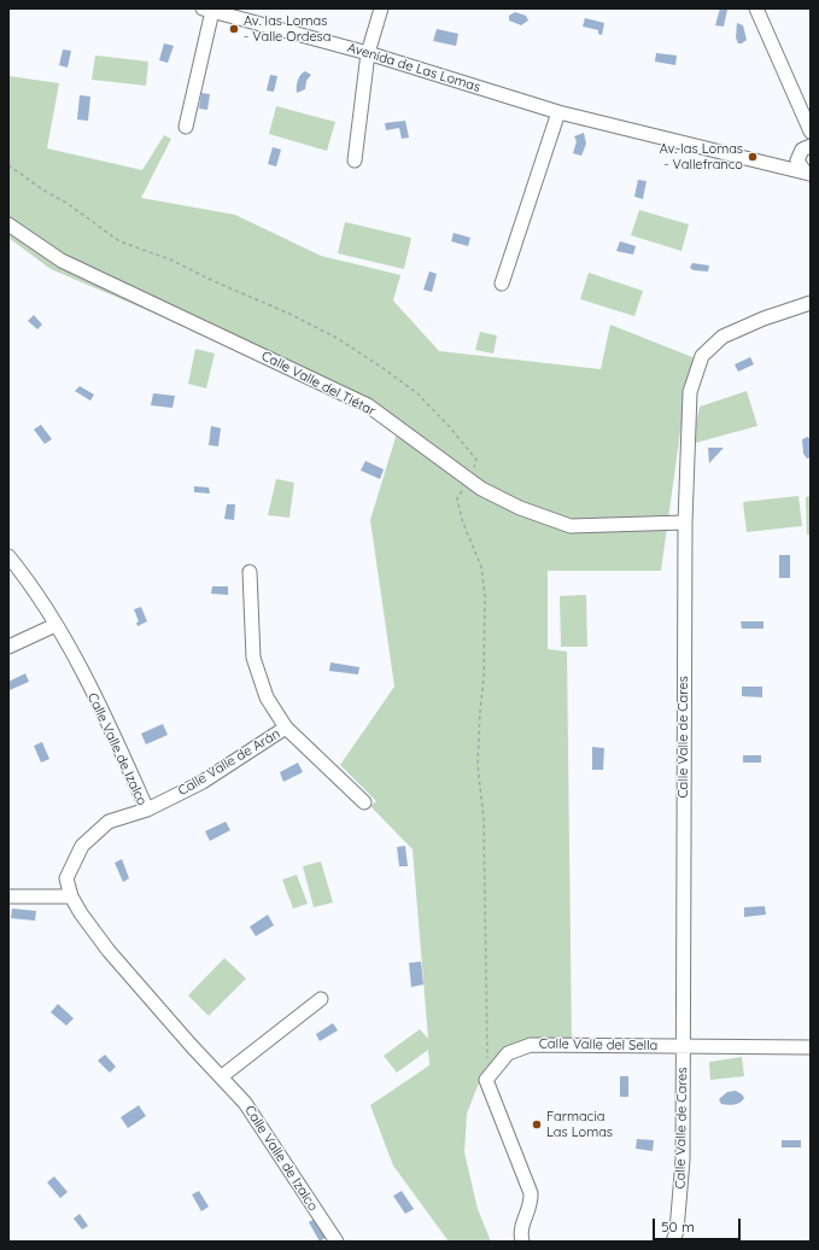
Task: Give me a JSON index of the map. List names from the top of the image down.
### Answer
{
  "streets": {
    "street": [
      "Avenida de Las Lomas",
      "Calle Valle del Tiétar",
      "Calle Valle de Cares",
      "Calle Valle de Izalco",
      "Calle Valle de Arán",
      "Calle Valle del Sella"
    ]
  },
  "crossings": [
    ["Calle Valle del Tiétar", "Calle Valle de Cares"],
    ["Calle Valle de Cares", "Calle Valle del Sella"],
    ["Calle Valle de Izalco", "Calle Valle de Arán"]
  ],
  "places": ["Av. las Lomas - Valle Ordesa", "Av. las Lomas - Vallefranco", "Farmacia Las Lomas"],
  "scale_bar": "50 m"
}
